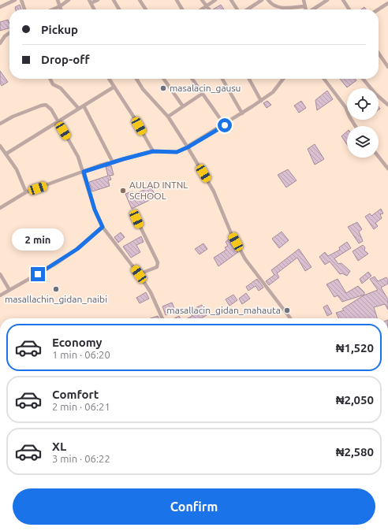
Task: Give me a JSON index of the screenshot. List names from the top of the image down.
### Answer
{
  "places": [
    "masalacin_gausu",
    "AULAD INTNL SCHOOL",
    "masallachin_gidan_naibi",
    "masallacin_gidan_mahauta"
  ],
  "page": {
    "banner": ["Pickup", "Drop-off"],
    "bubble": "2 min",
    "list": [
      {
        "name": "Economy",
        "note": "1 min · 06:20",
        "value": "₦1,520"
      },
      {
        "name": "Comfort",
        "note": "2 min · 06:21",
        "value": "₦2,050"
      },
      {
        "name": "XL",
        "note": "3 min · 06:22",
        "value": "₦2,580"
      }
    ],
    "buttons": "Confirm"
  }
}
